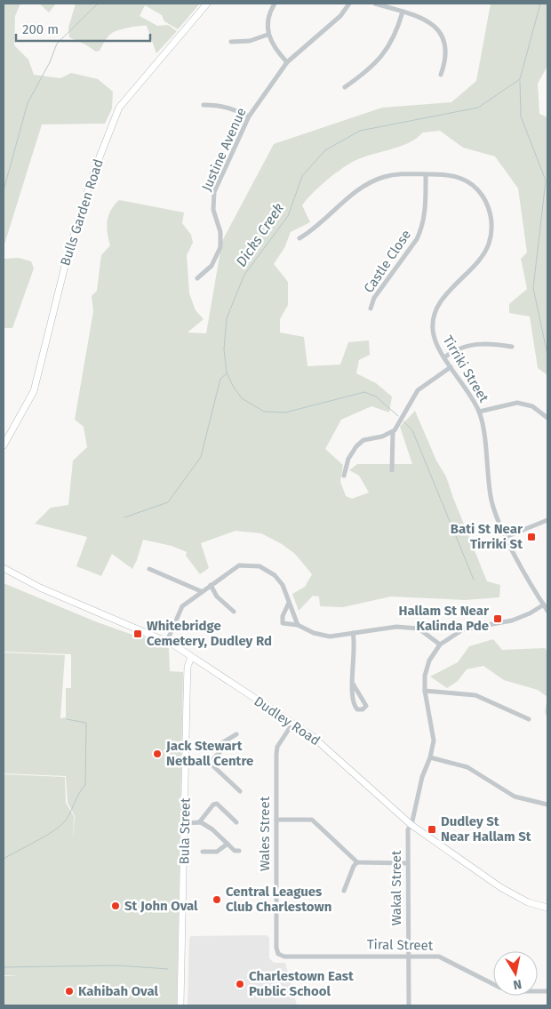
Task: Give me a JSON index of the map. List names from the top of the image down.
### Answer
{
  "streets": {
    "main road": ["Bulls Garden Road", "Dudley Road", "Bula Street"],
    "street": [
      "Justine Avenue",
      "Castle Close",
      "Tirriki Street",
      "Wales Street",
      "Wakal Street",
      "Tiral Street"
    ]
  },
  "crossings": [
    ["Castle Close", "Tirriki Street"],
    ["Dudley Road", "Bula Street"],
    ["Dudley Road", "Wales Street"],
    ["Dudley Road", "Wakal Street"],
    ["Wales Street", "Tiral Street"],
    ["Wakal Street", "Tiral Street"]
  ],
  "water": ["Dicks Creek"],
  "places": {
    "transit": [
      "Bati St Near Tirriki St",
      "Hallam St Near Kalinda Pde",
      "Whitebridge Cemetery, Dudley Rd",
      "Dudley St Near Hallam St"
    ],
    "other": [
      "Jack Stewart Netball Centre",
      "Central Leagues Club Charlestown",
      "St John Oval",
      "Charlestown East Public School",
      "Kahibah Oval"
    ]
  },
  "scale_bar": "200 m",
  "north": "bottom"
}
